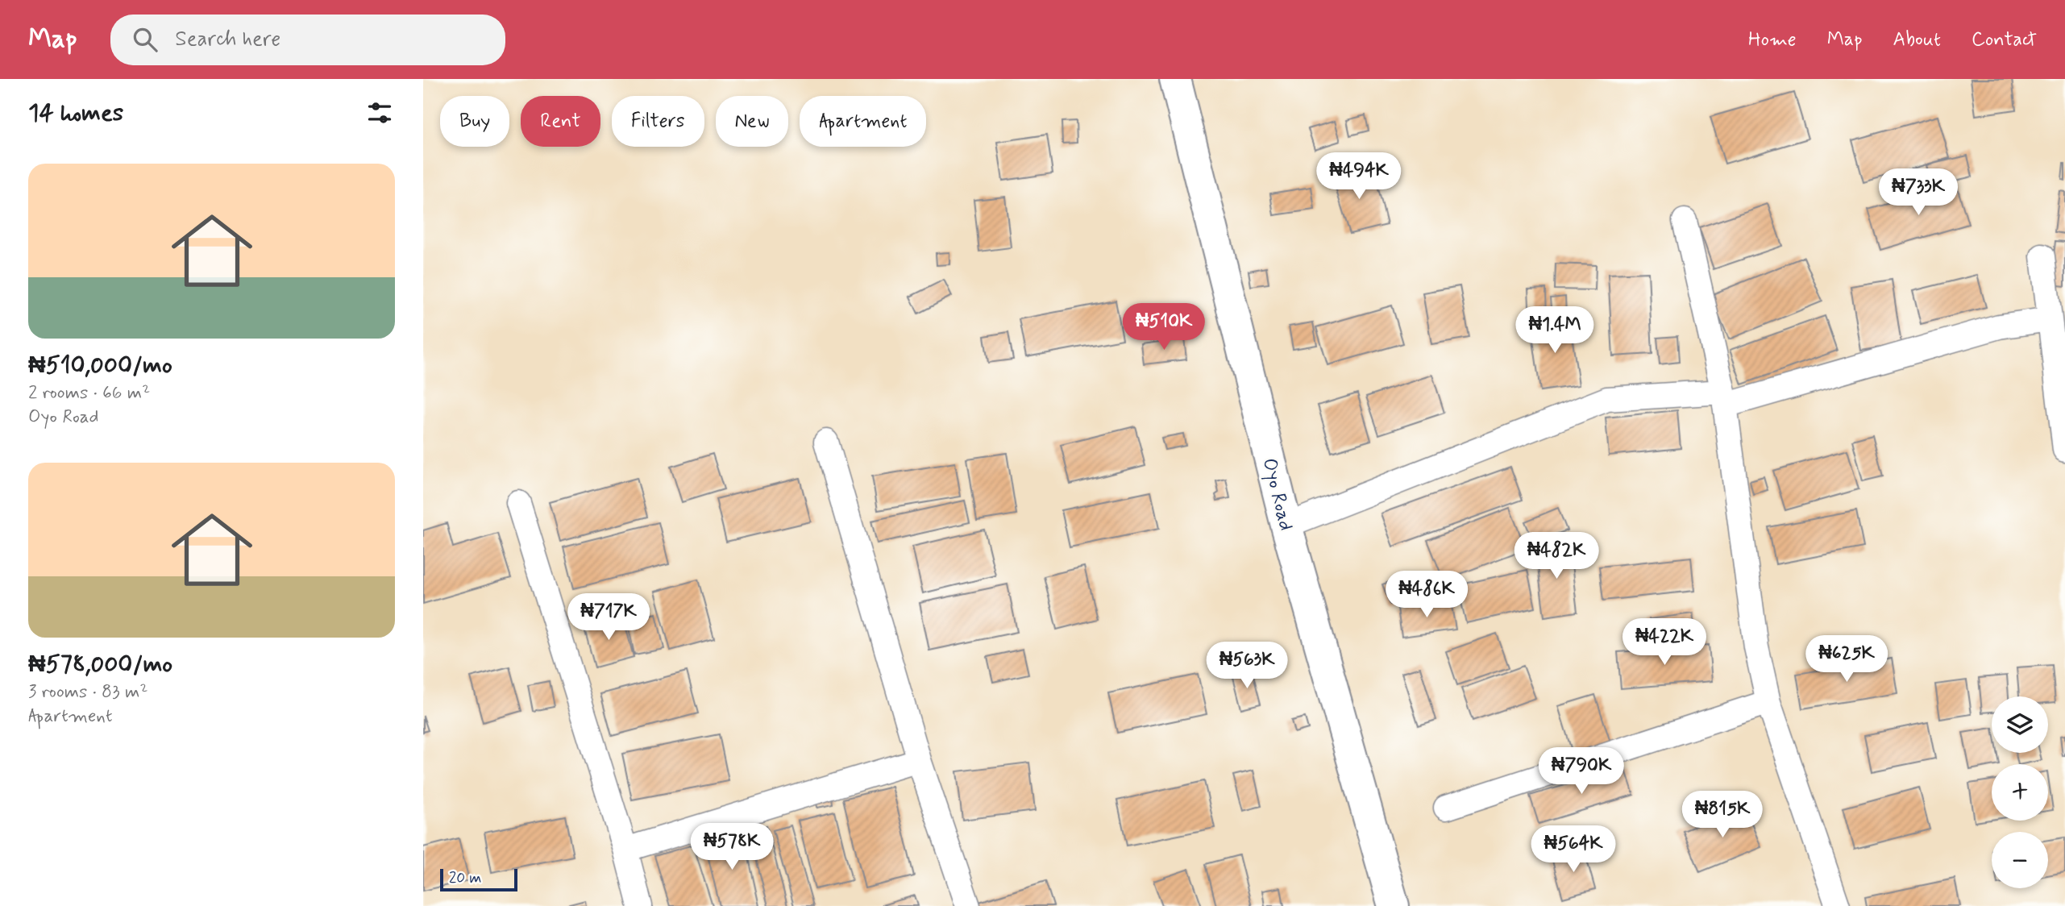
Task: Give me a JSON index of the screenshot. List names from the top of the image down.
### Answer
{
  "streets": {
    "street": ["Oyo Road"]
  },
  "scale_bar": "20 m",
  "page": {
    "header": "Map",
    "search": "Search here",
    "nav": [
      "Home",
      "Map",
      "About",
      "Contact"
    ],
    "heading": "14 homes",
    "chip": [
      "Buy",
      "Rent",
      "Filters",
      "New",
      "Apartment"
    ],
    "list": [
      {
        "name": "₦510,000/mo",
        "note": "2 rooms · 66 m² · Oyo Road"
      },
      {
        "name": "₦578,000/mo",
        "note": "3 rooms · 83 m² · Apartment"
      }
    ],
    "price": [
      "₦494K",
      "₦733K",
      "₦510K",
      "₦1.4M",
      "₦482K",
      "₦486K",
      "₦717K",
      "₦422K",
      "₦625K",
      "₦563K",
      "₦790K",
      "₦815K",
      "₦578K",
      "₦564K"
    ],
    "map_buttons": ["+", "−"],
    "scale": "20 m"
  }
}
